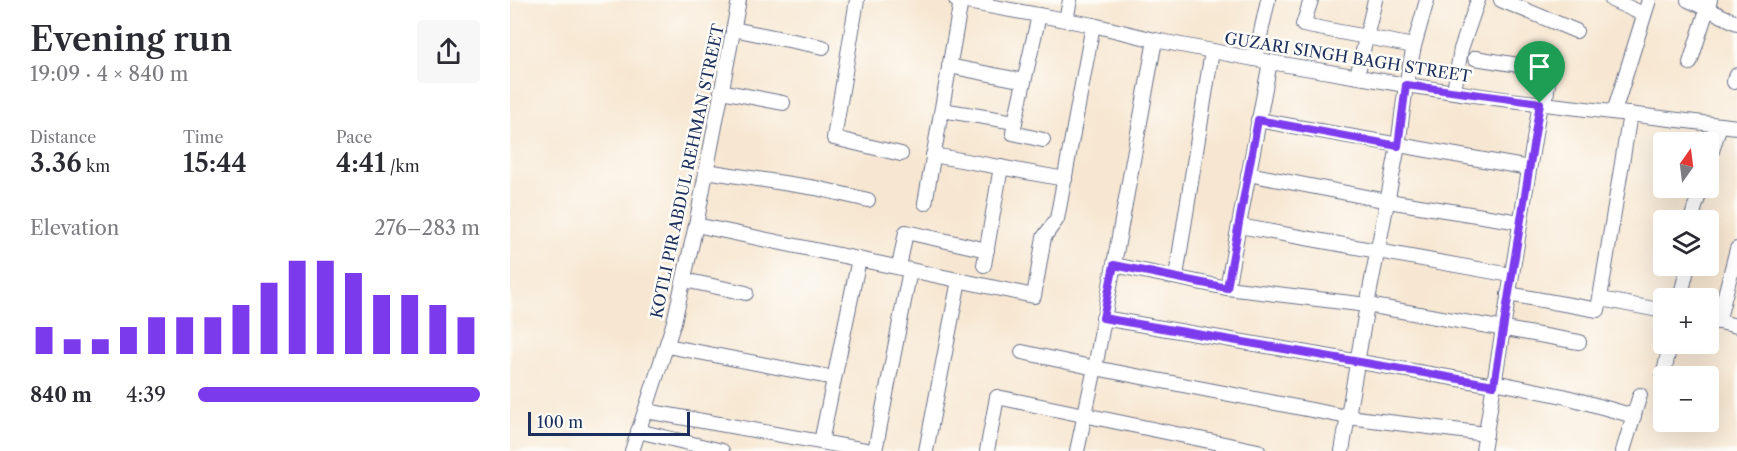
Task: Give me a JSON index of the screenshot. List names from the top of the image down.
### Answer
{
  "streets": {
    "street": ["GUZARI SINGH BAGH STREET", "KOTLI PIR ABDUL REHMAN STREET"]
  },
  "scale_bar": "100 m",
  "north": "top",
  "page": {
    "heading": ["Evening run", "19:09 · 4 × 840 m"],
    "stats": [
      ["Distance", "3.36 km"],
      ["Time", "15:44"],
      ["Pace", "4:41 /km"]
    ],
    "map_buttons": ["+", "−"],
    "chart": ["Elevation", "276–283 m"],
    "list": [
      {
        "name": "840 m",
        "note": "4:39"
      }
    ],
    "scale": "100 m"
  }
}
